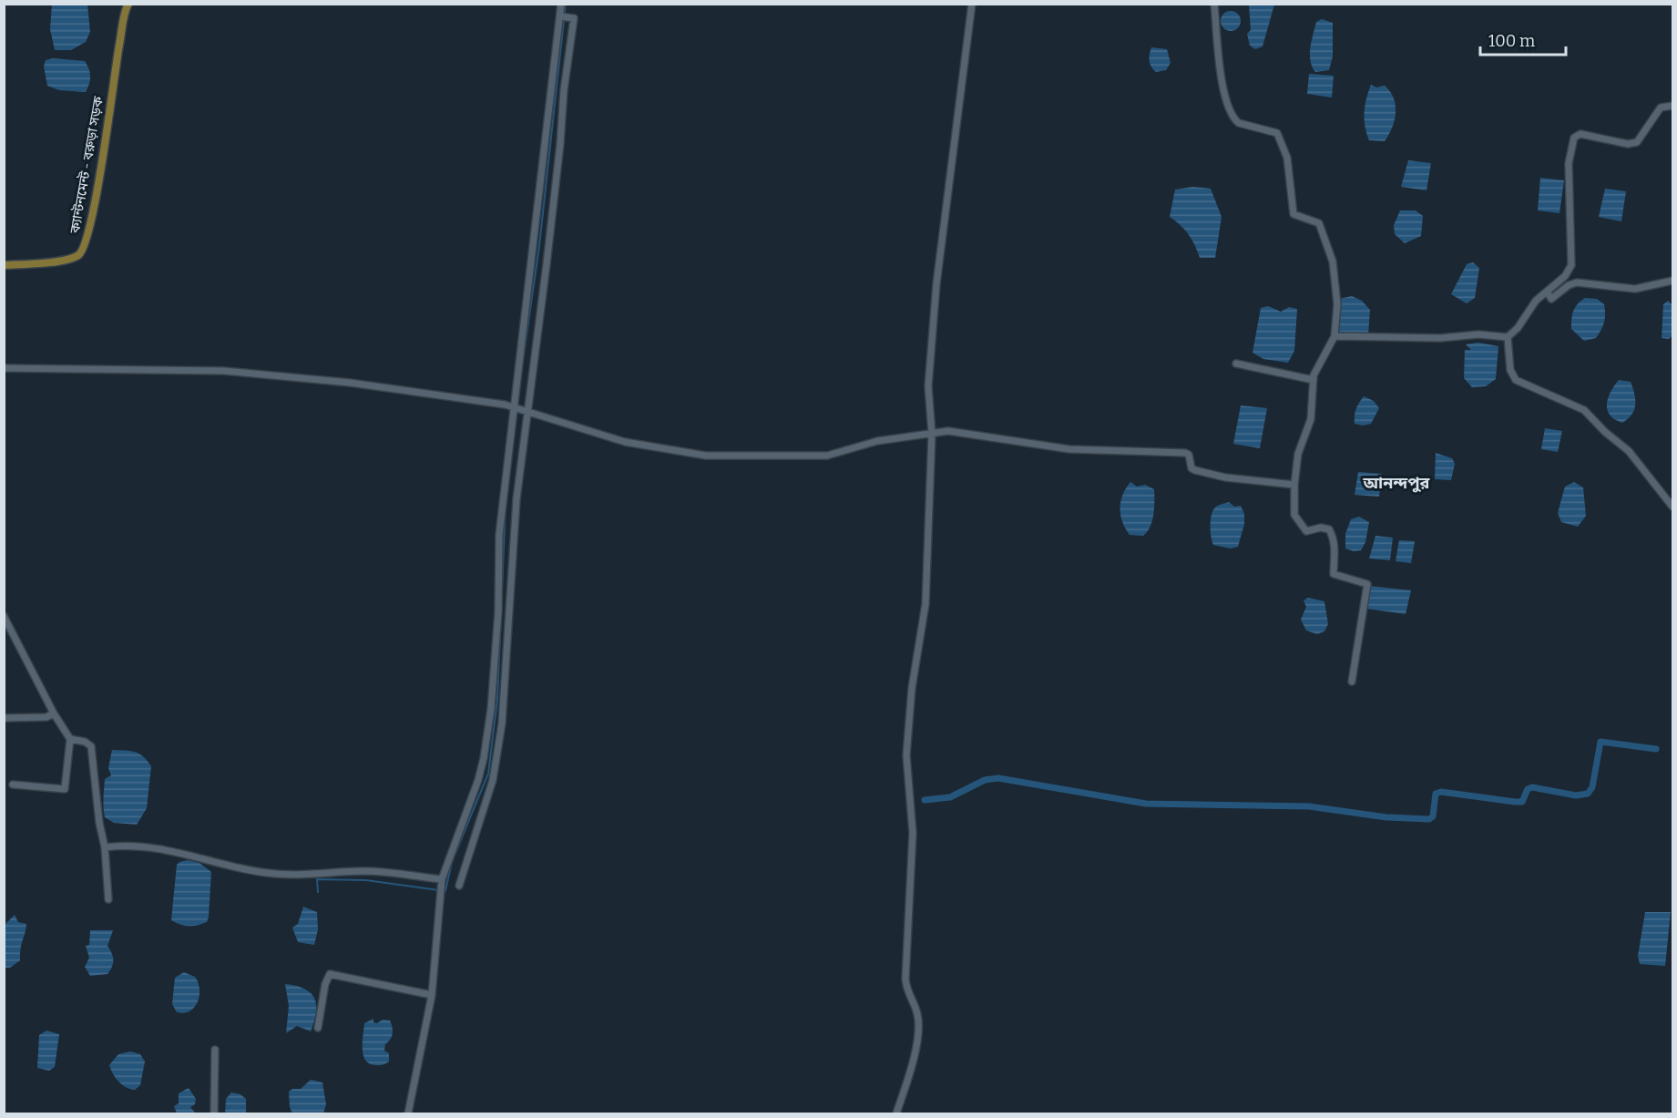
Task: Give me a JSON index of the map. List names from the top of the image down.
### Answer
{
  "streets": {
    "main road": ["ক্যান্টনমেন্ট - বরুড়া সড়ক"]
  },
  "districts": ["আনন্দপুর"],
  "scale_bar": "100 m"
}
